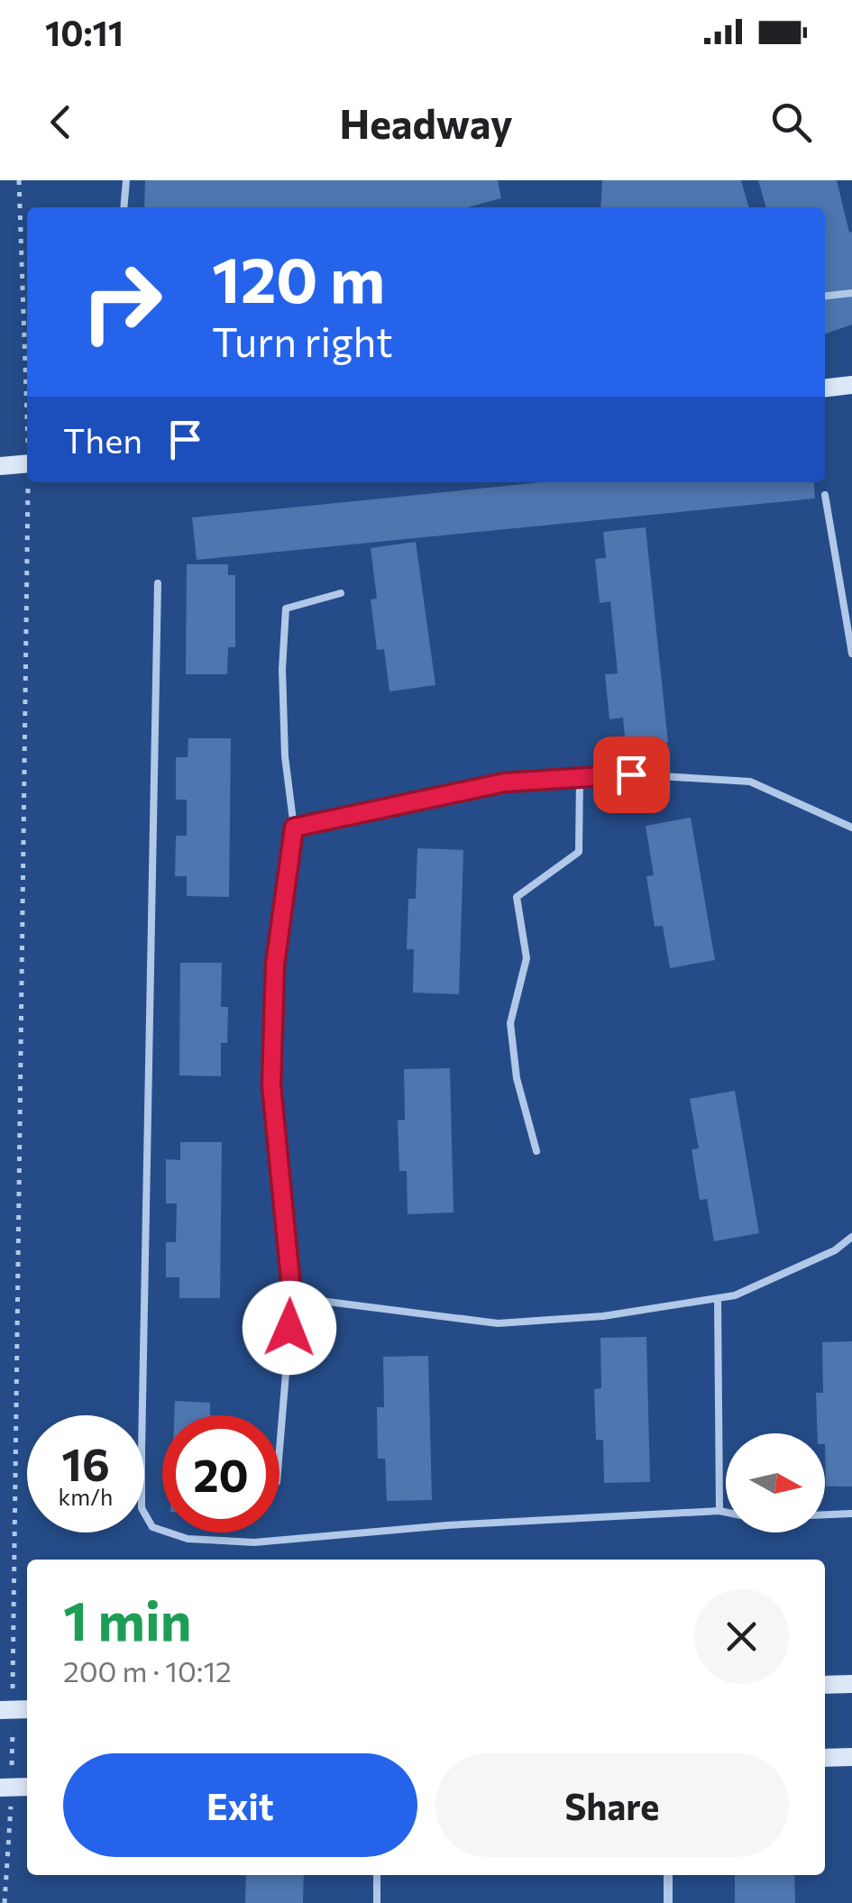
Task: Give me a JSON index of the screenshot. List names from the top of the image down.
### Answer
{
  "north": "right",
  "page": {
    "status": "10:11",
    "header": "Headway",
    "turn": ["120 m", "Turn right"],
    "then": "Then",
    "speed": "16 km/h",
    "limit": "20",
    "heading": ["1 min", "200 m · 10:12"],
    "buttons": ["Exit", "Share"]
  }
}
